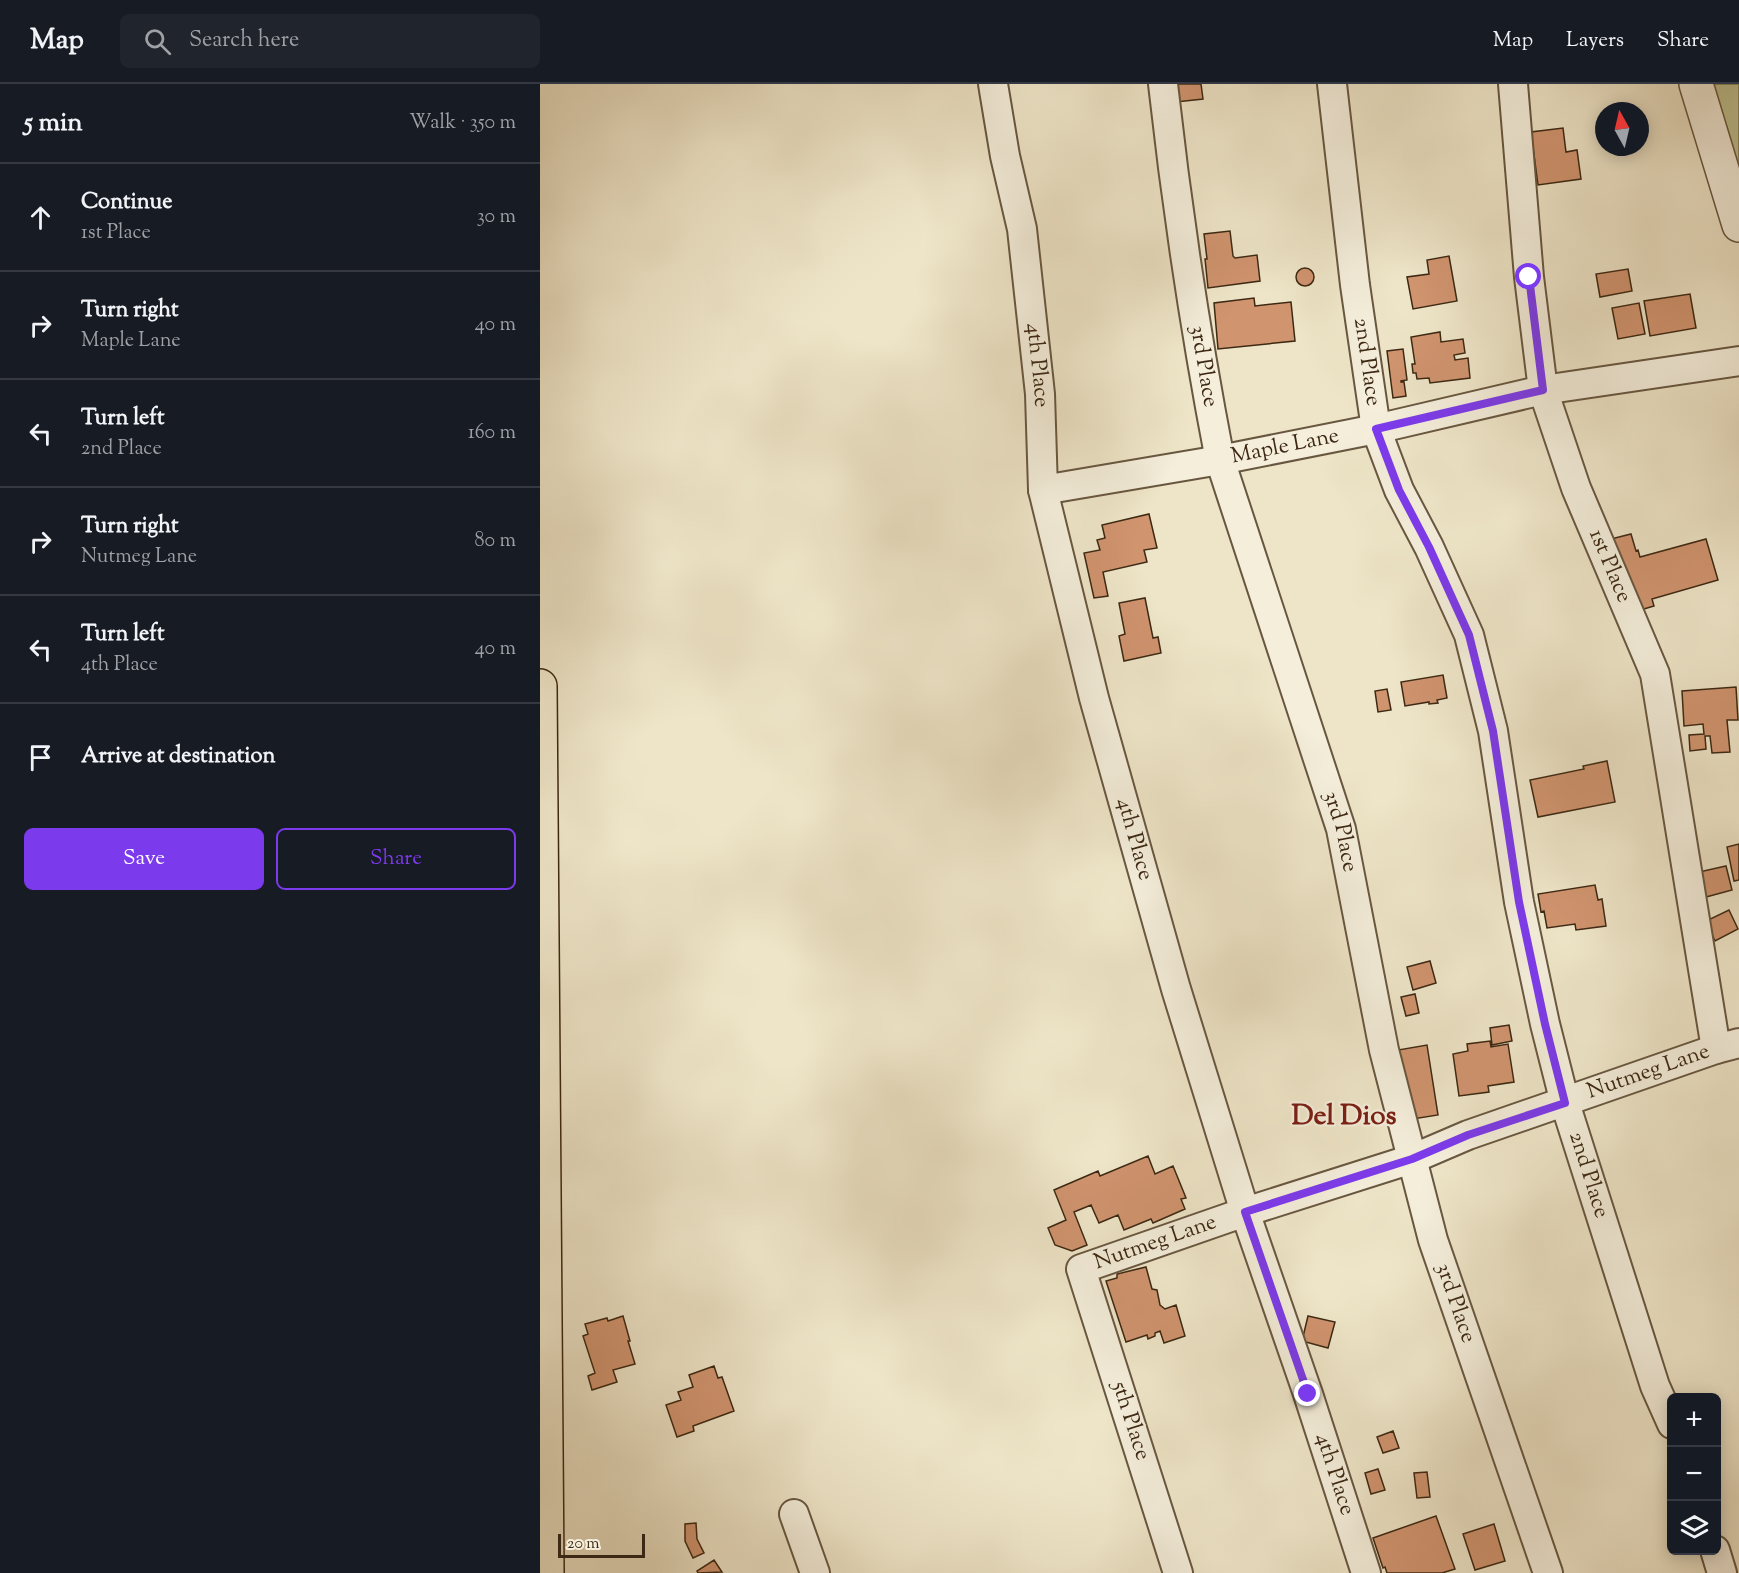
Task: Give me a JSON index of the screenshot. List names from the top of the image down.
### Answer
{
  "streets": {
    "street": [
      "2nd Place",
      "4th Place",
      "3rd Place",
      "Maple Lane",
      "1st Place",
      "Nutmeg Lane",
      "5th Place"
    ]
  },
  "crossings": [
    ["2nd Place", "Maple Lane"],
    ["2nd Place", "Nutmeg Lane"],
    ["4th Place", "Maple Lane"],
    ["4th Place", "Nutmeg Lane"],
    ["3rd Place", "Maple Lane"],
    ["3rd Place", "Nutmeg Lane"],
    ["Maple Lane", "1st Place"],
    ["1st Place", "Nutmeg Lane"],
    ["Nutmeg Lane", "5th Place"]
  ],
  "districts": ["Del Dios"],
  "scale_bar": "20 m",
  "north": "top",
  "page": {
    "header": "Map",
    "search": "Search here",
    "nav": ["Map", "Layers", "Share"],
    "heading": ["5 min", "Walk · 350 m"],
    "list": [
      ["Continue", "1st Place", "30 m"],
      ["Turn right", "Maple Lane", "40 m"],
      ["Turn left", "2nd Place", "160 m"],
      ["Turn right", "Nutmeg Lane", "80 m"],
      ["Turn left", "4th Place", "40 m"],
      "Arrive at destination"
    ],
    "buttons": ["Save", "Share"],
    "map_buttons": ["+", "−"],
    "scale": "20 m"
  }
}
